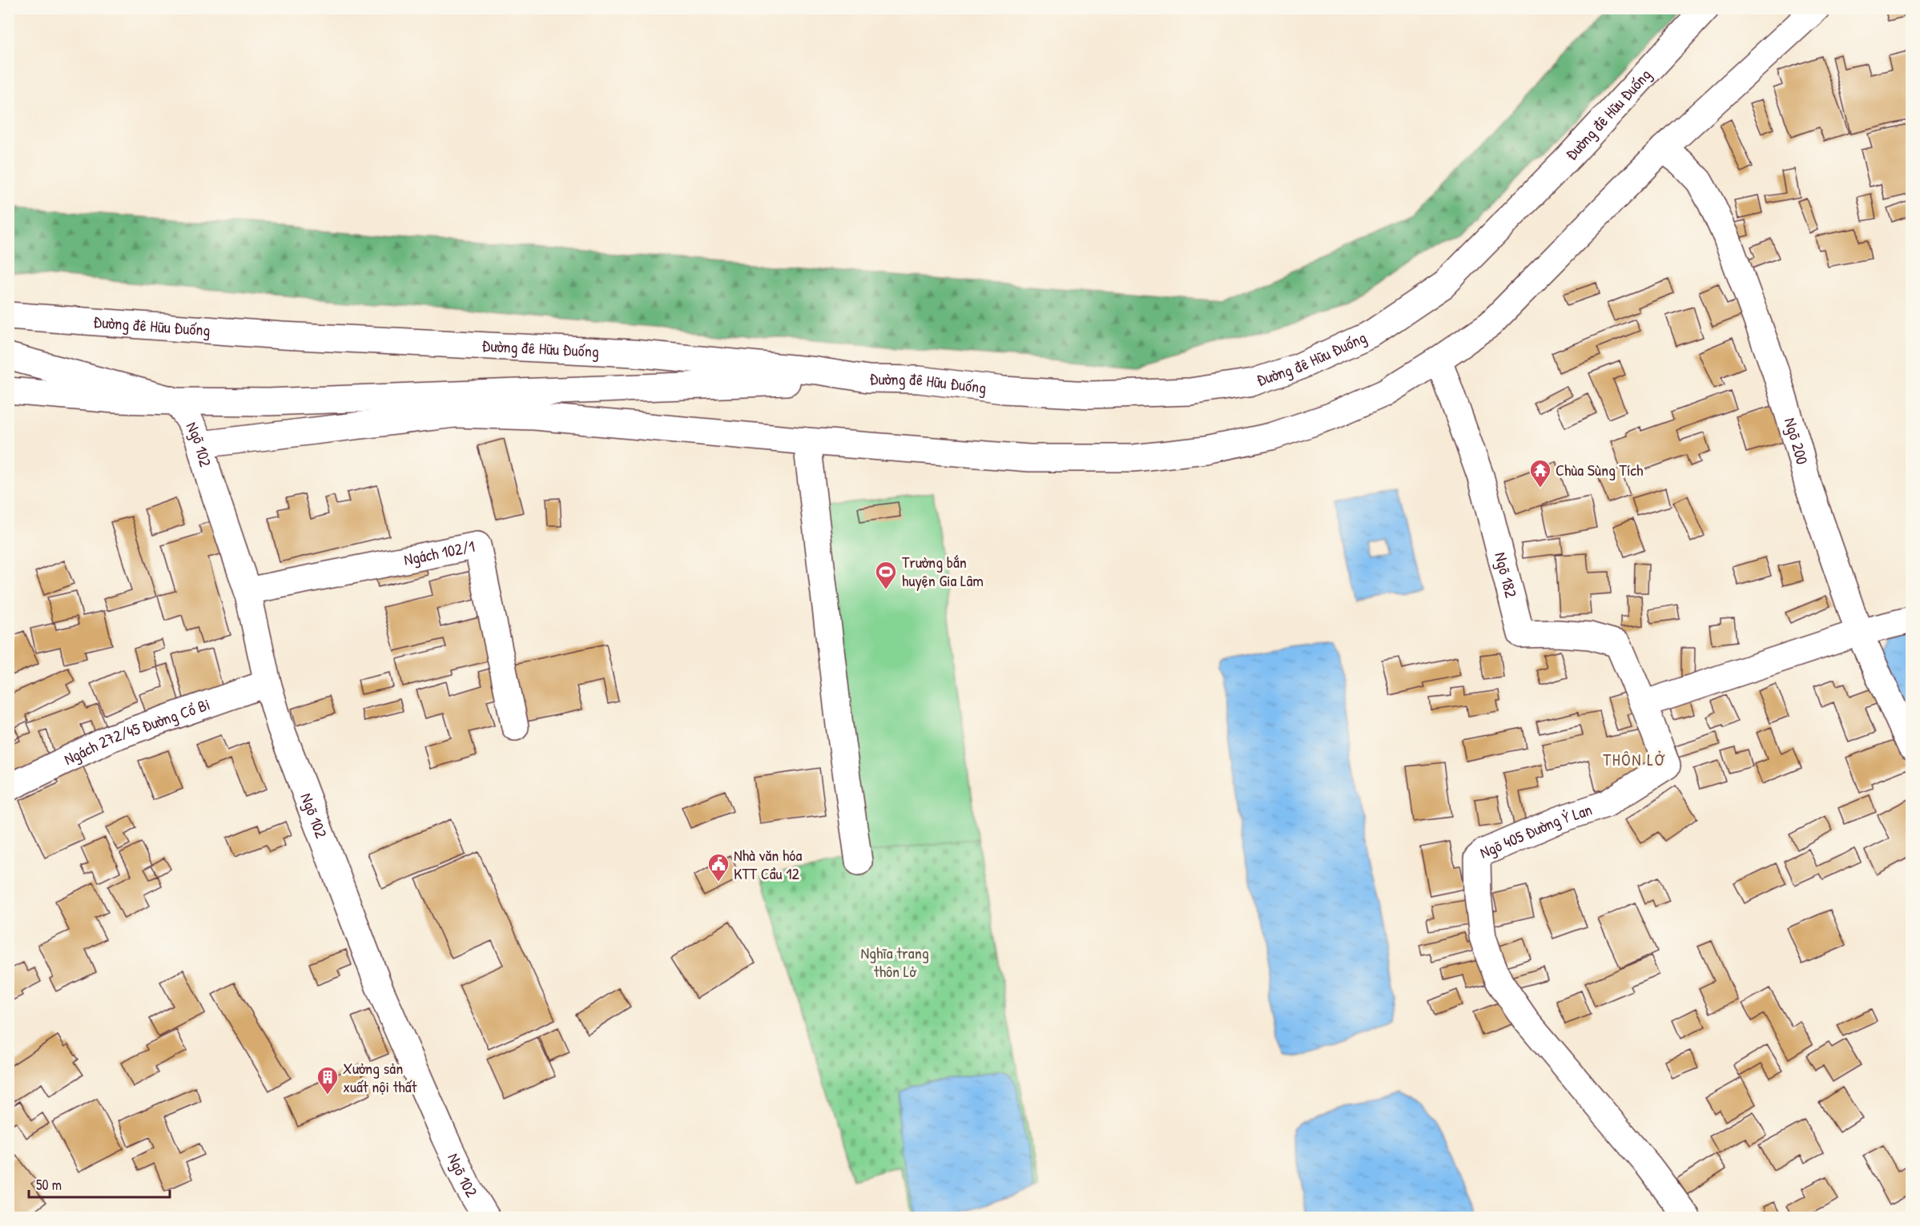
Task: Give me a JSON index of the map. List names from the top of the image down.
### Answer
{
  "streets": {
    "street": [
      "Đường đê Hữu Đuống",
      "Ngõ 200",
      "Ngõ 102",
      "Ngách 102/1",
      "Ngõ 182",
      "Ngách 272/45 Đường Cổ Bi",
      "Ngõ 405 Đường Ỷ Lan"
    ]
  },
  "crossings": [
    ["Ngõ 102", "Ngách 102/1"],
    ["Ngõ 102", "Ngách 272/45 Đường Cổ Bi"],
    ["Ngõ 182", "Ngõ 405 Đường Ỷ Lan"]
  ],
  "districts": ["THÔN LỞ"],
  "parks": ["Nghĩa trang thôn Lở"],
  "places": {
    "temple": ["Chùa Sùng Tích"],
    "sports": ["Trường bắn huyện Gia Lâm"],
    "public building": ["Nhà văn hóa KTT Cầu 12"],
    "building": ["Xưởng sản xuất nội thất"]
  },
  "scale_bar": "50 m"
}
